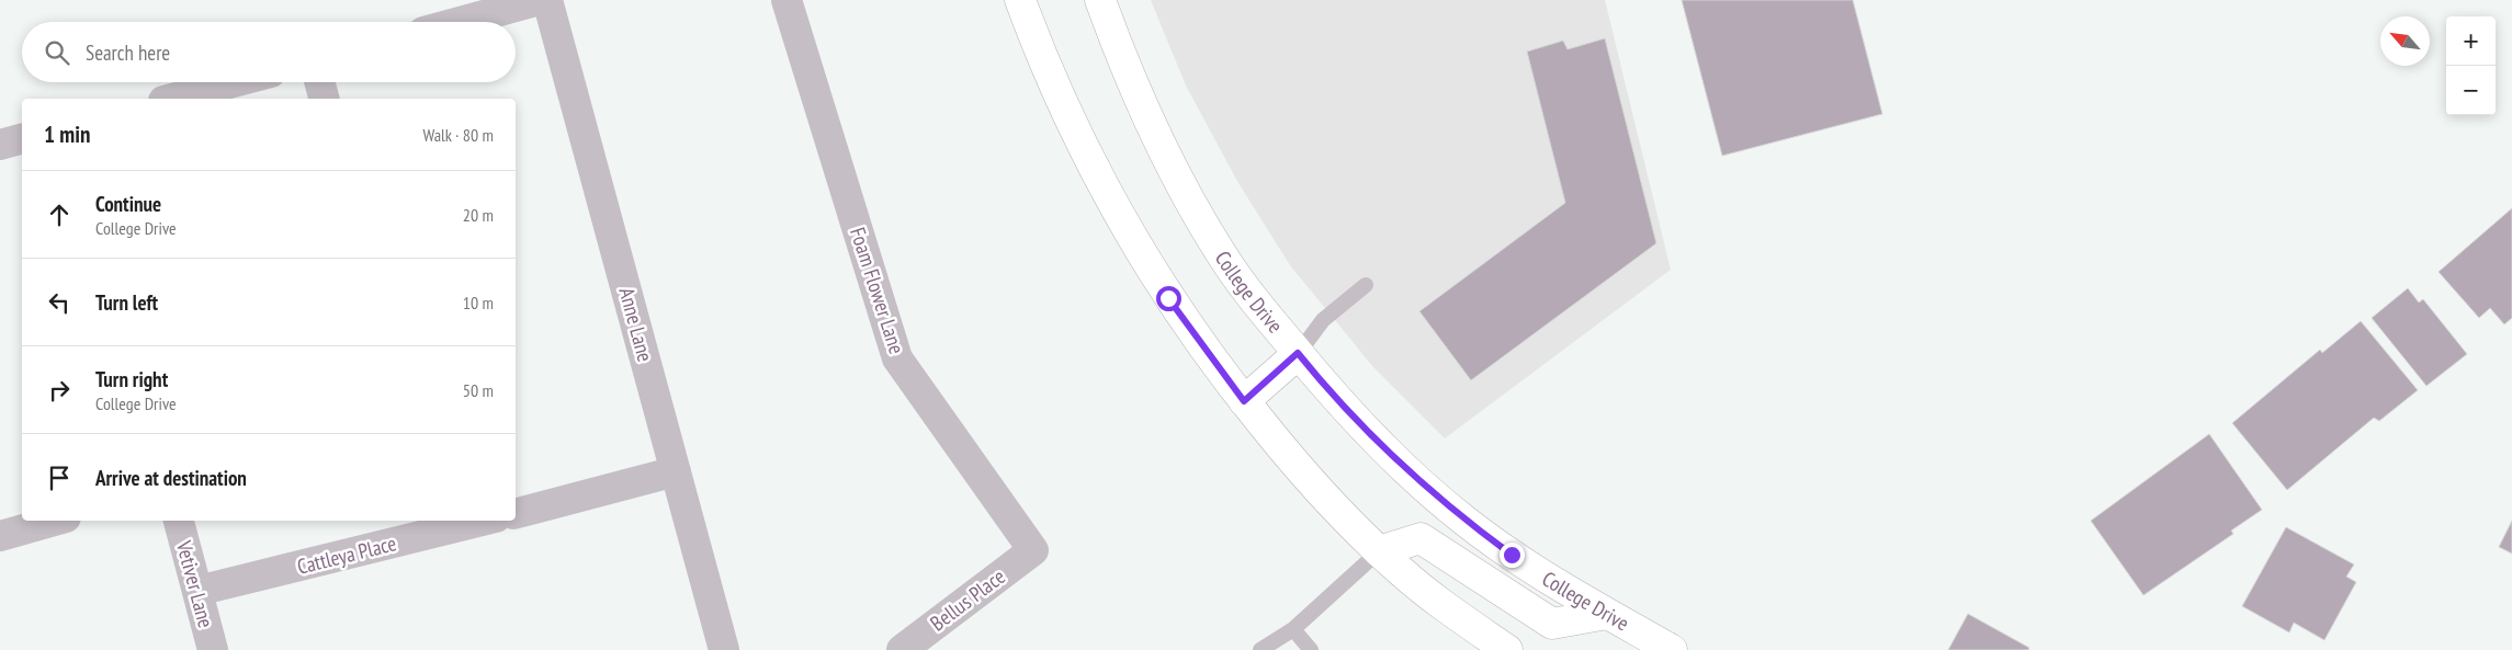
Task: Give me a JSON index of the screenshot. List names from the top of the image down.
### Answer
{
  "streets": {
    "main road": ["College Drive"],
    "street": [
      "Foam Flower Lane",
      "Anne Lane",
      "Cattleya Place",
      "Vetiver Lane",
      "Bellus Place"
    ]
  },
  "crossings": [
    ["Foam Flower Lane", "Bellus Place"],
    ["Cattleya Place", "Vetiver Lane"]
  ],
  "north": "top left",
  "page": {
    "map_buttons": ["+", "−"],
    "search": "Search here",
    "heading": ["1 min", "Walk · 80 m"],
    "list": [
      ["Continue", "College Drive", "20 m"],
      ["Turn left", "10 m"],
      ["Turn right", "College Drive", "50 m"],
      "Arrive at destination"
    ]
  }
}
